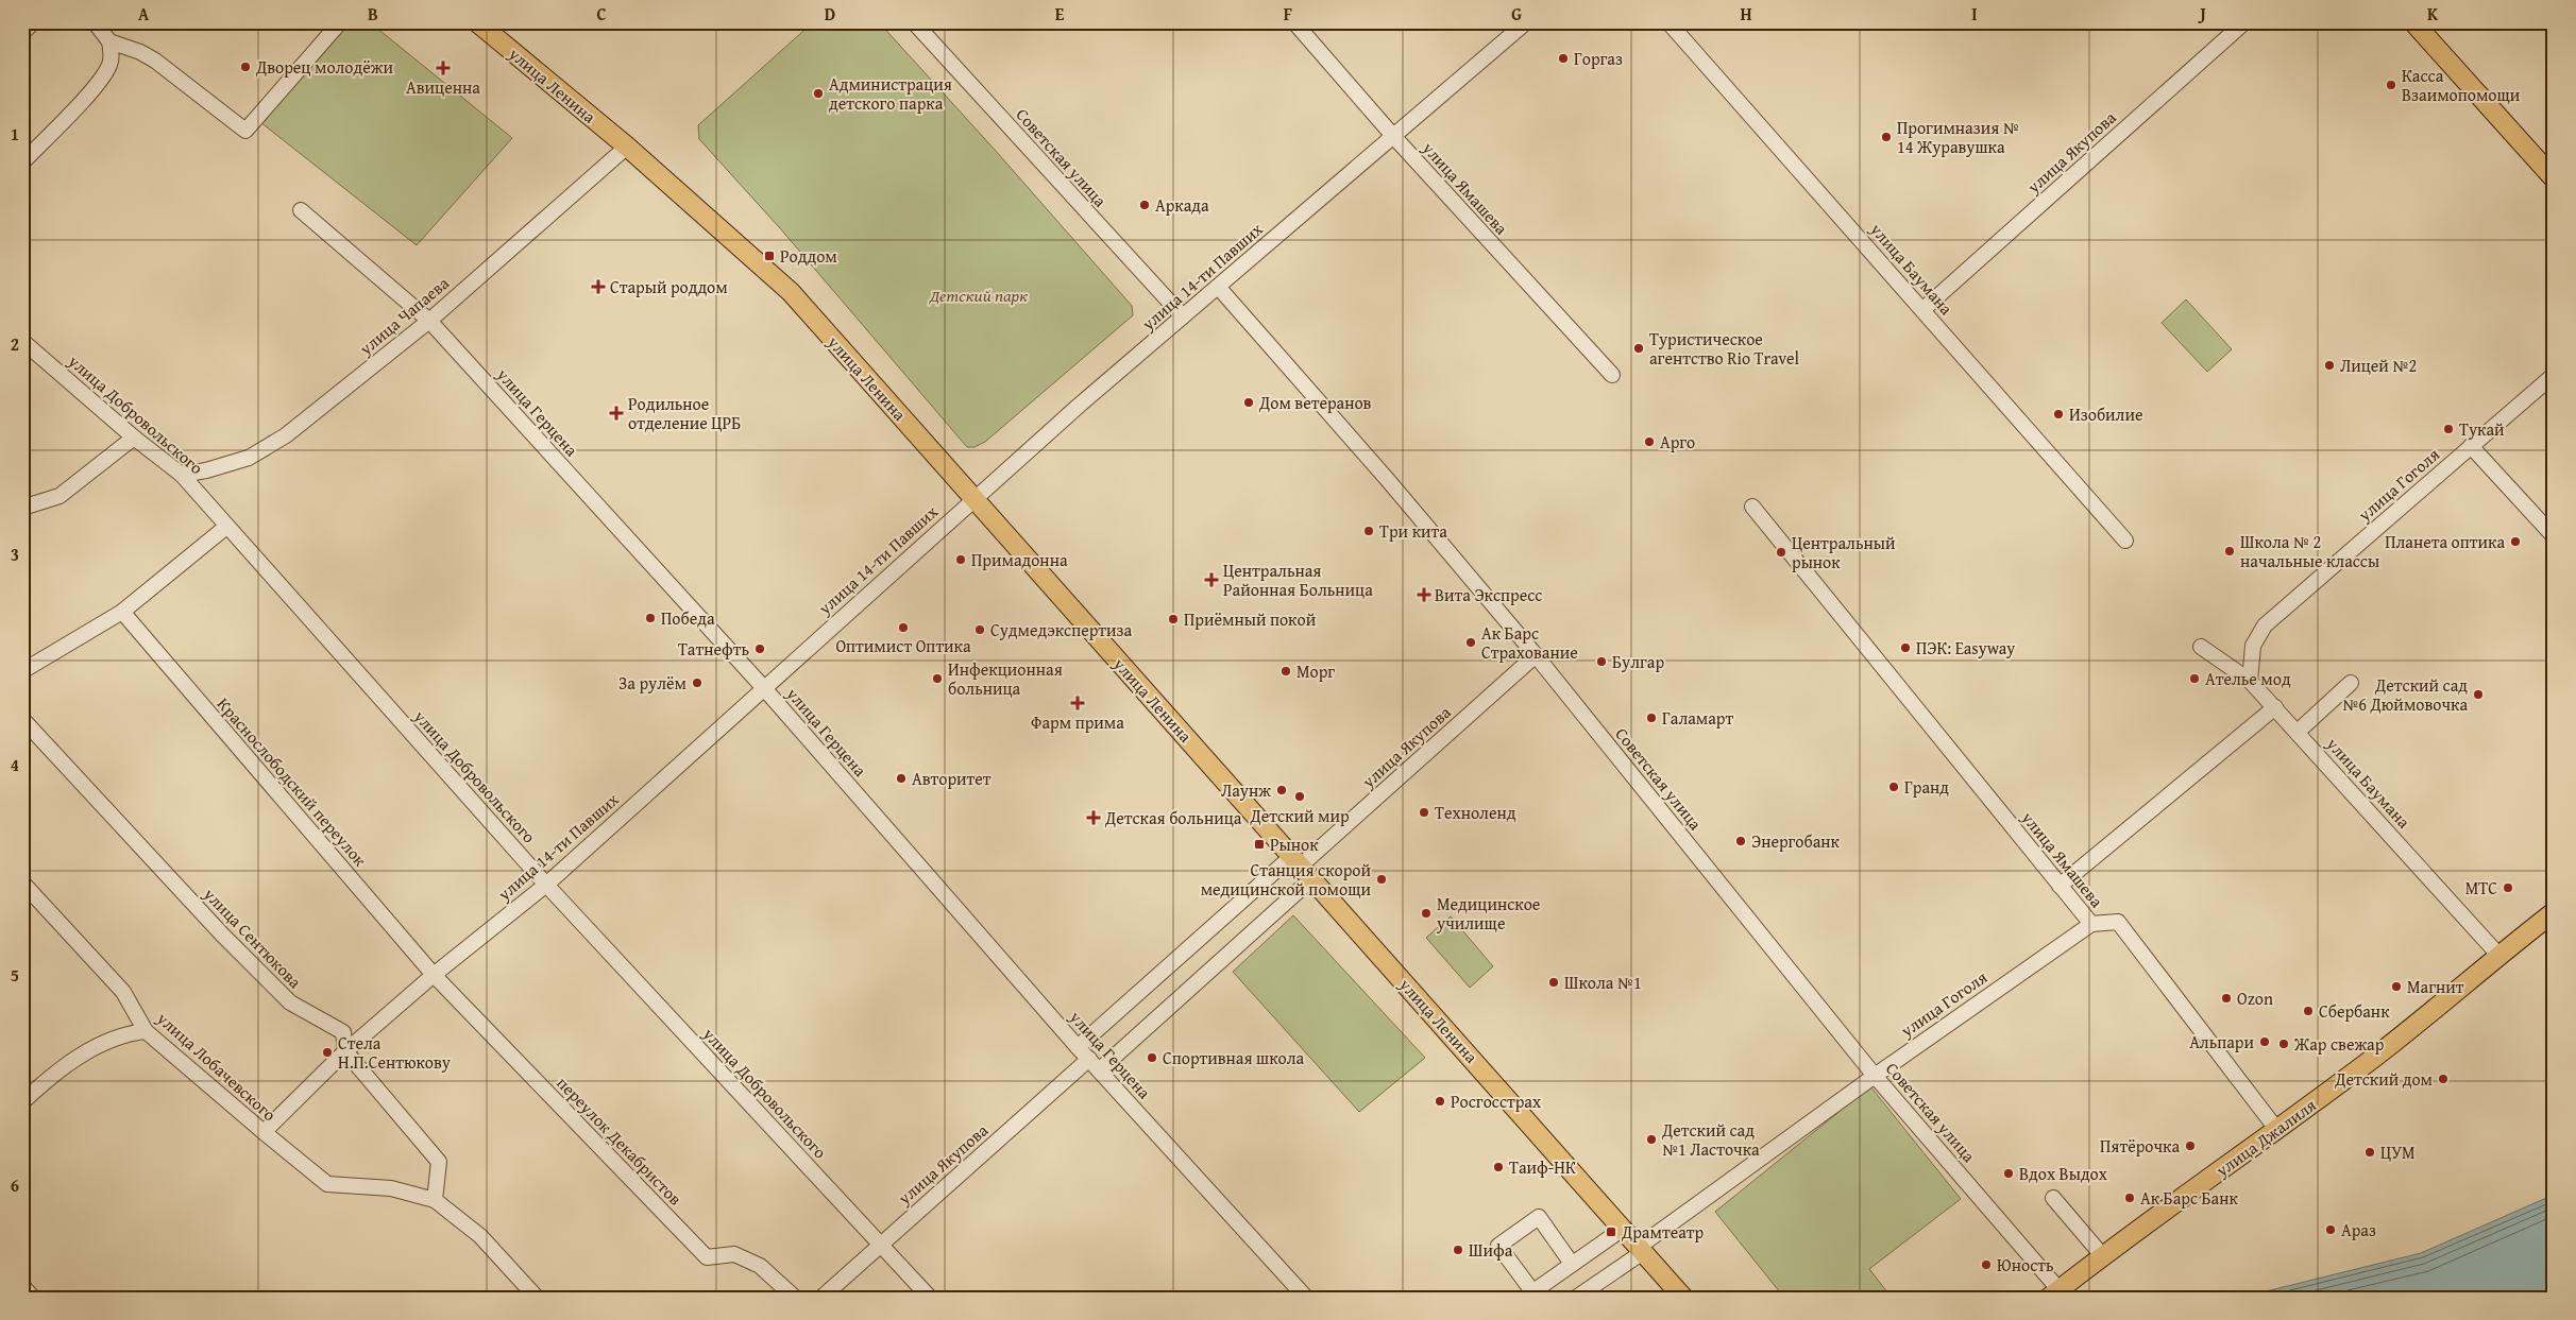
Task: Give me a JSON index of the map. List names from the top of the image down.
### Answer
{
  "streets": {
    "main road": ["улица Ленина", "улица Джалиля"],
    "street": [
      "улица Якупова",
      "Советская улица",
      "улица Ямашева",
      "улица Баумана",
      "улица 14-ти Павших",
      "улица Чапаева",
      "улица Герцена",
      "улица Добровольского",
      "улица Гоголя",
      "Краснослободский переулок",
      "улица Сентюкова",
      "улица Лобачевского",
      "переулок Декабристов"
    ]
  },
  "crossings": [
    ["улица Ленина", "улица Якупова"],
    ["улица Ленина", "улица 14-ти Павших"],
    ["улица Ленина", "улица Чапаева"],
    ["улица Ленина", "улица Гоголя"],
    ["улица Якупова", "Советская улица"],
    ["улица Якупова", "улица Баумана"],
    ["улица Якупова", "улица Герцена"],
    ["улица Якупова", "улица Добровольского"],
    ["Советская улица", "улица 14-ти Павших"],
    ["Советская улица", "улица Гоголя"],
    ["Советская улица", "улица Джалиля"],
    ["улица Ямашева", "улица 14-ти Павших"],
    ["улица Ямашева", "улица Гоголя"],
    ["улица Ямашева", "улица Джалиля"],
    ["улица Баумана", "улица Гоголя"],
    ["улица Баумана", "улица Джалиля"],
    ["улица 14-ти Павших", "улица Герцена"],
    ["улица 14-ти Павших", "улица Добровольского"],
    ["улица 14-ти Павших", "Краснослободский переулок"],
    ["улица 14-ти Павших", "улица Сентюкова"],
    ["улица 14-ти Павших", "улица Лобачевского"],
    ["улица 14-ти Павших", "переулок Декабристов"],
    ["улица Чапаева", "улица Герцена"],
    ["улица Чапаева", "улица Добровольского"],
    ["Краснослободский переулок", "переулок Декабристов"],
    ["улица Сентюкова", "улица Лобачевского"]
  ],
  "parks": ["Детский парк"],
  "places": {
    "other": [
      "Горгаз",
      "Дворец молодёжи",
      "Касса Взаимопомощи",
      "Администрация детского парка",
      "Прогимназия № 14 Журавушка",
      "Аркада",
      "Туристическое агентство Rio Travel",
      "Лицей №2",
      "Дом ветеранов",
      "Изобилие",
      "Тукай",
      "Арго",
      "Три кита",
      "Планета оптика",
      "Школа № 2 начальные классы",
      "Центральный рынок",
      "Примадонна",
      "Победа",
      "Приёмный покой",
      "Оптимист Оптика",
      "Судмедэкспертиза",
      "Ак Барс Страхование",
      "ПЭК: Easyway",
      "Татнефть",
      "Булгар",
      "Морг",
      "Инфекционная больница",
      "Ателье мод",
      "За рулём",
      "Детский сад №6 Дюймовочка",
      "Галамарт",
      "Авторитет",
      "Гранд",
      "Лаунж",
      "Детский мир",
      "Техноленд",
      "Энергобанк",
      "Станция скорой медицинской помощи",
      "МТС",
      "Медицинское училище",
      "Школа №1",
      "Магнит",
      "Ozon",
      "Сбербанк",
      "Альпари",
      "Жар свежар",
      "Стела Н.П.Сентюкову",
      "Спортивная школа",
      "Детский дом",
      "Росгосстрах",
      "Детский сад №1 Ласточка",
      "Пятёрочка",
      "ЦУМ",
      "Таиф-НК",
      "Вдох Выдох",
      "Ак Барс Банк",
      "Араз",
      "Шифа",
      "Юность"
    ],
    "health": [
      "Авиценна",
      "Старый роддом",
      "Родильное отделение ЦРБ",
      "Центральная Районная Больница",
      "Вита Экспресс",
      "Фарм прима",
      "Детская больница"
    ],
    "transit": ["Роддом", "Рынок", "Драмтеатр"]
  },
  "grid": {
    "columns": [
      "A",
      "B",
      "C",
      "D",
      "E",
      "F",
      "G",
      "H",
      "I",
      "J",
      "K"
    ],
    "rows": [
      "1",
      "2",
      "3",
      "4",
      "5",
      "6"
    ]
  }
}
